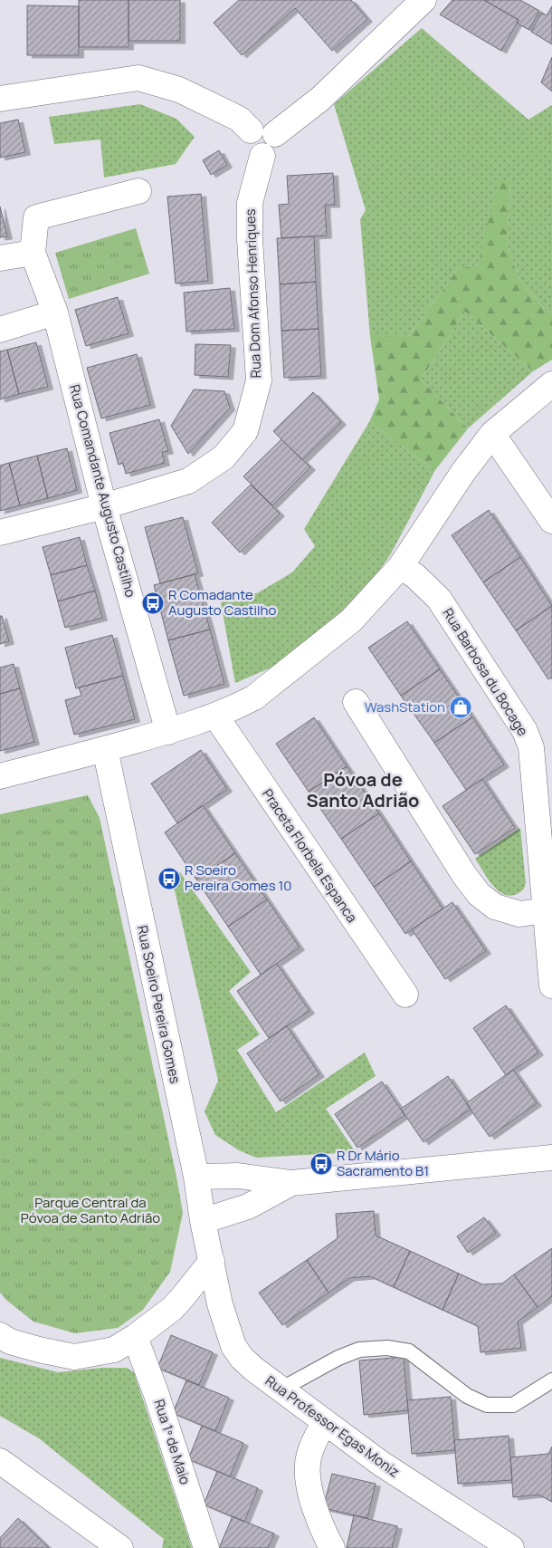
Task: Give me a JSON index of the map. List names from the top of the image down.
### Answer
{
  "streets": {
    "street": [
      "Rua Dom Afonso Henriques",
      "Rua Comandante Augusto Castilho",
      "Rua Barbosa du Bocage",
      "Praceta Florbela Espanca",
      "Rua Soeiro Pereira Gomes",
      "Rua Professor Egas Moniz",
      "Rua 1º de Maio"
    ]
  },
  "crossings": [
    ["Rua Dom Afonso Henriques", "Rua Comandante Augusto Castilho"],
    ["Rua Soeiro Pereira Gomes", "Rua Professor Egas Moniz"]
  ],
  "districts": ["Póvoa de Santo Adrião"],
  "parks": ["Parque Central da Póvoa de Santo Adrião"],
  "places": {
    "bus stop": ["R Comadante Augusto Castilho", "R Soeiro Pereira Gomes 10", "R Dr Mário Sacramento B1"],
    "shop": ["WashStation"]
  }
}
